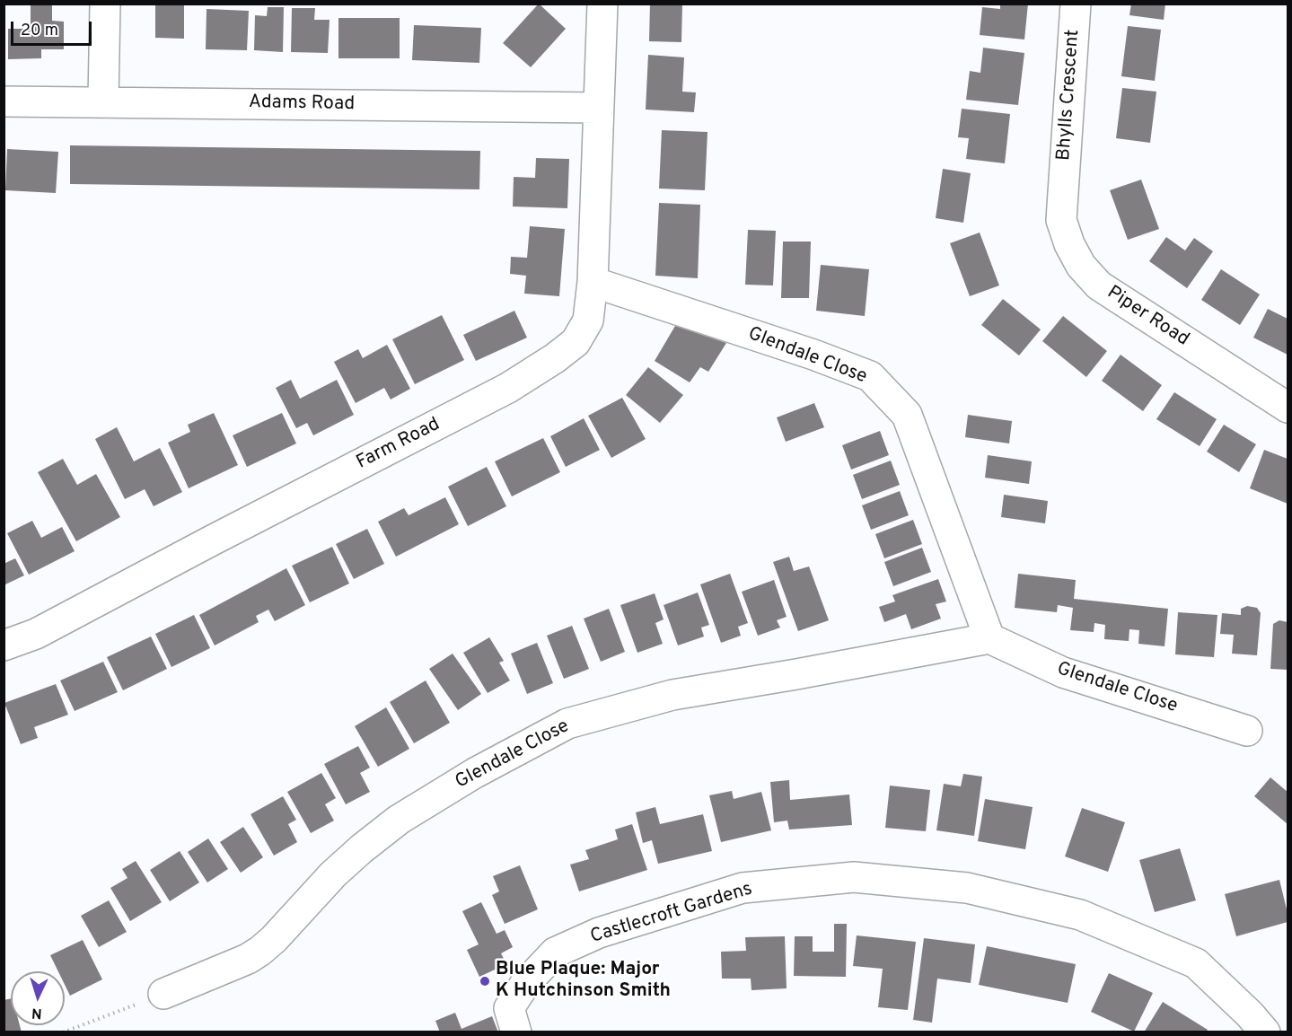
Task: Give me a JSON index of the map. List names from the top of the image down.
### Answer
{
  "streets": {
    "street": [
      "Bhylls Crescent",
      "Adams Road",
      "Piper Road",
      "Glendale Close",
      "Farm Road",
      "Castlecroft Gardens"
    ]
  },
  "crossings": [
    ["Bhylls Crescent", "Piper Road"],
    ["Adams Road", "Farm Road"],
    ["Glendale Close", "Farm Road"]
  ],
  "places": ["Blue Plaque: Major K Hutchinson Smith"],
  "scale_bar": "20 m",
  "north": "bottom"
}
